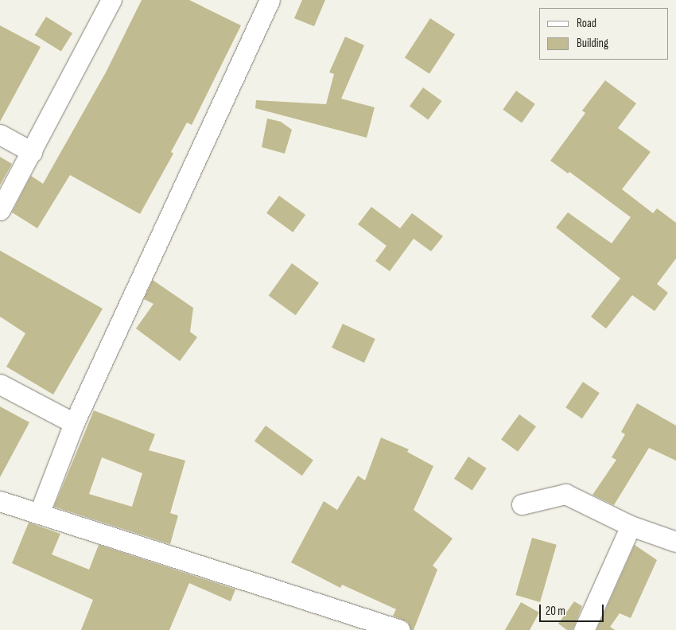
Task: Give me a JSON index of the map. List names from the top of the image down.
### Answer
{
  "legend": ["Road", "Building"],
  "scale_bar": "20 m"
}
